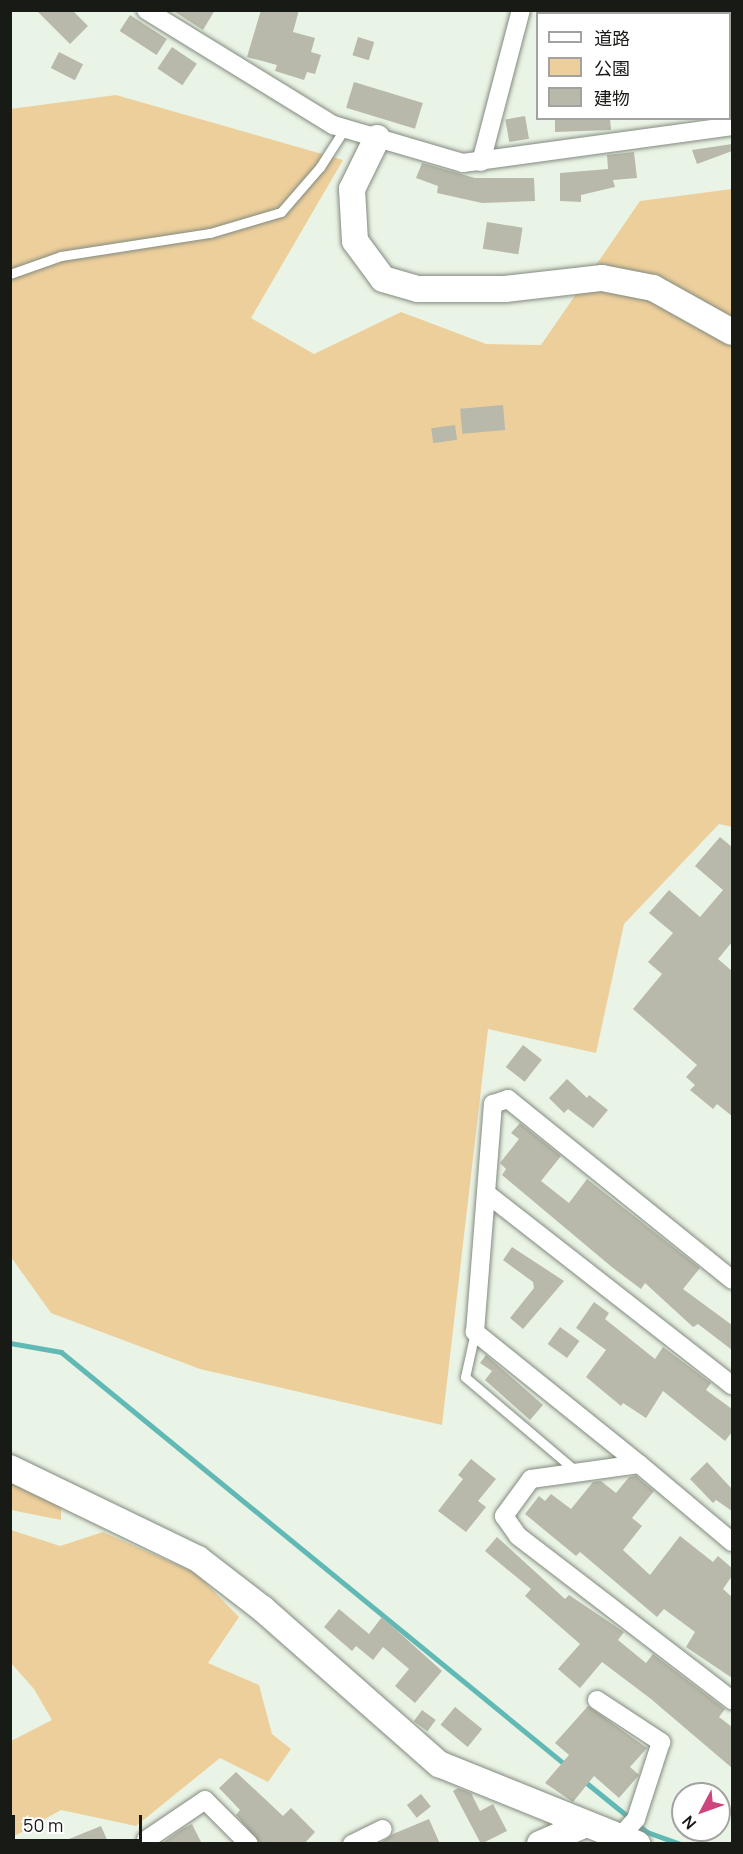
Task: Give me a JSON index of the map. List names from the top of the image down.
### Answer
{
  "legend": ["道路", "公園", "建物"],
  "scale_bar": "50 m",
  "north": "bottom left"
}
